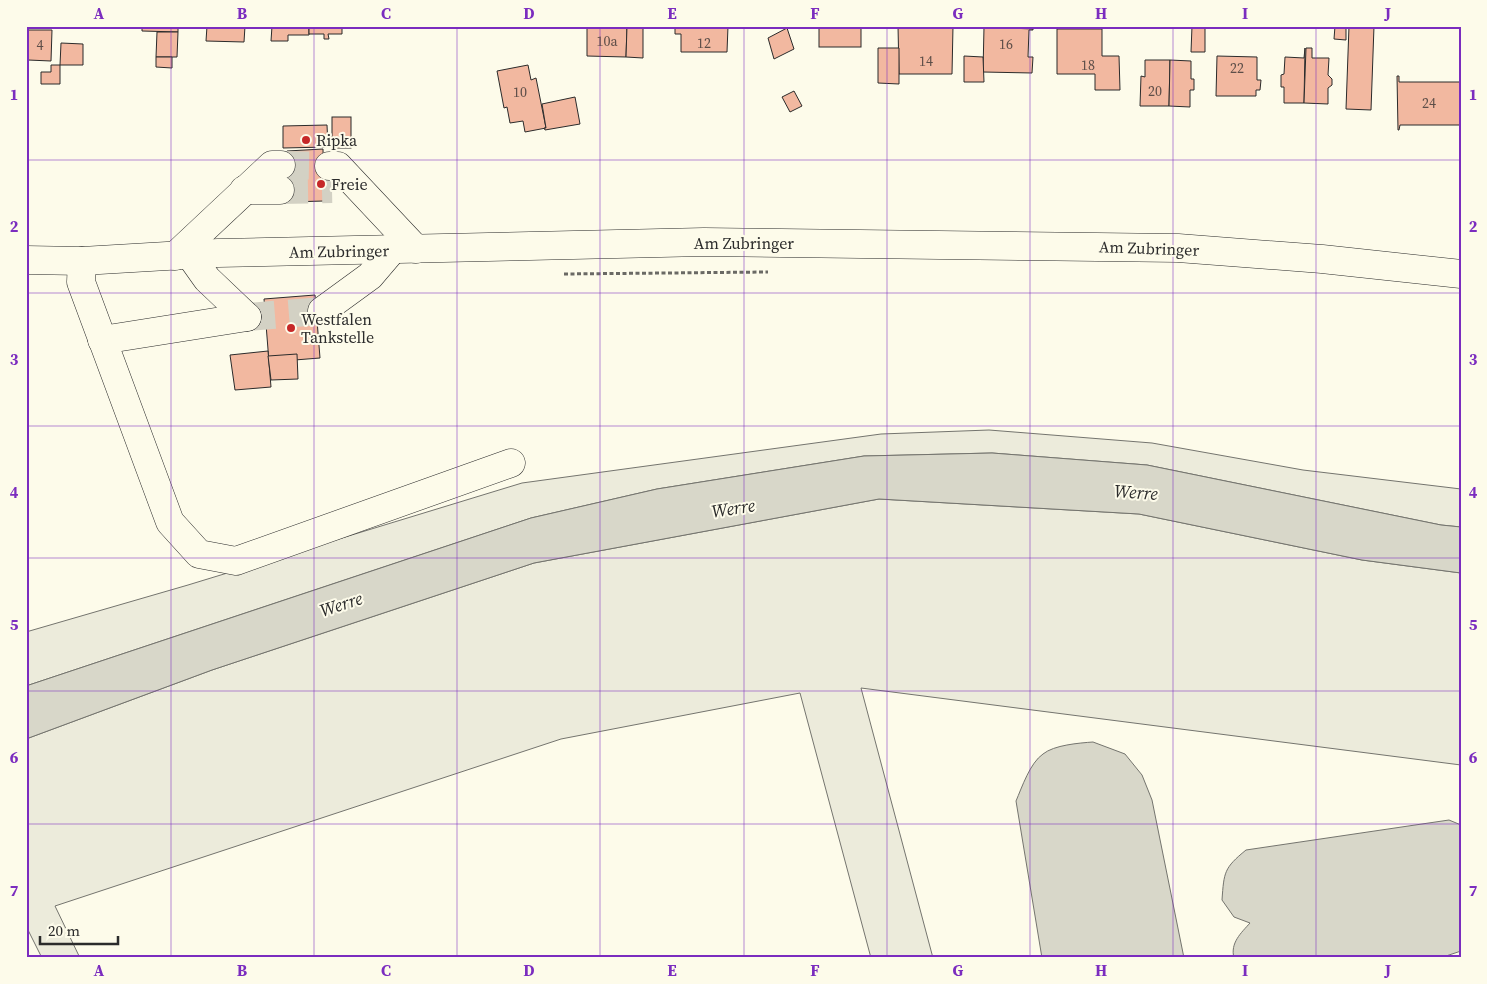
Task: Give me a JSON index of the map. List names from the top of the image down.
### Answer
{
  "streets": {
    "main road": ["Am Zubringer"]
  },
  "water": ["Werre"],
  "places": ["Ripka", "Freie", "Westfalen Tankstelle"],
  "house_numbers": [
    "10a",
    "12",
    "16",
    "4",
    "14",
    "18",
    "22",
    "20",
    "10",
    "24"
  ],
  "scale_bar": "20 m",
  "grid": {
    "columns": [
      "A",
      "B",
      "C",
      "D",
      "E",
      "F",
      "G",
      "H",
      "I",
      "J"
    ],
    "rows": [
      "1",
      "2",
      "3",
      "4",
      "5",
      "6",
      "7"
    ]
  }
}
